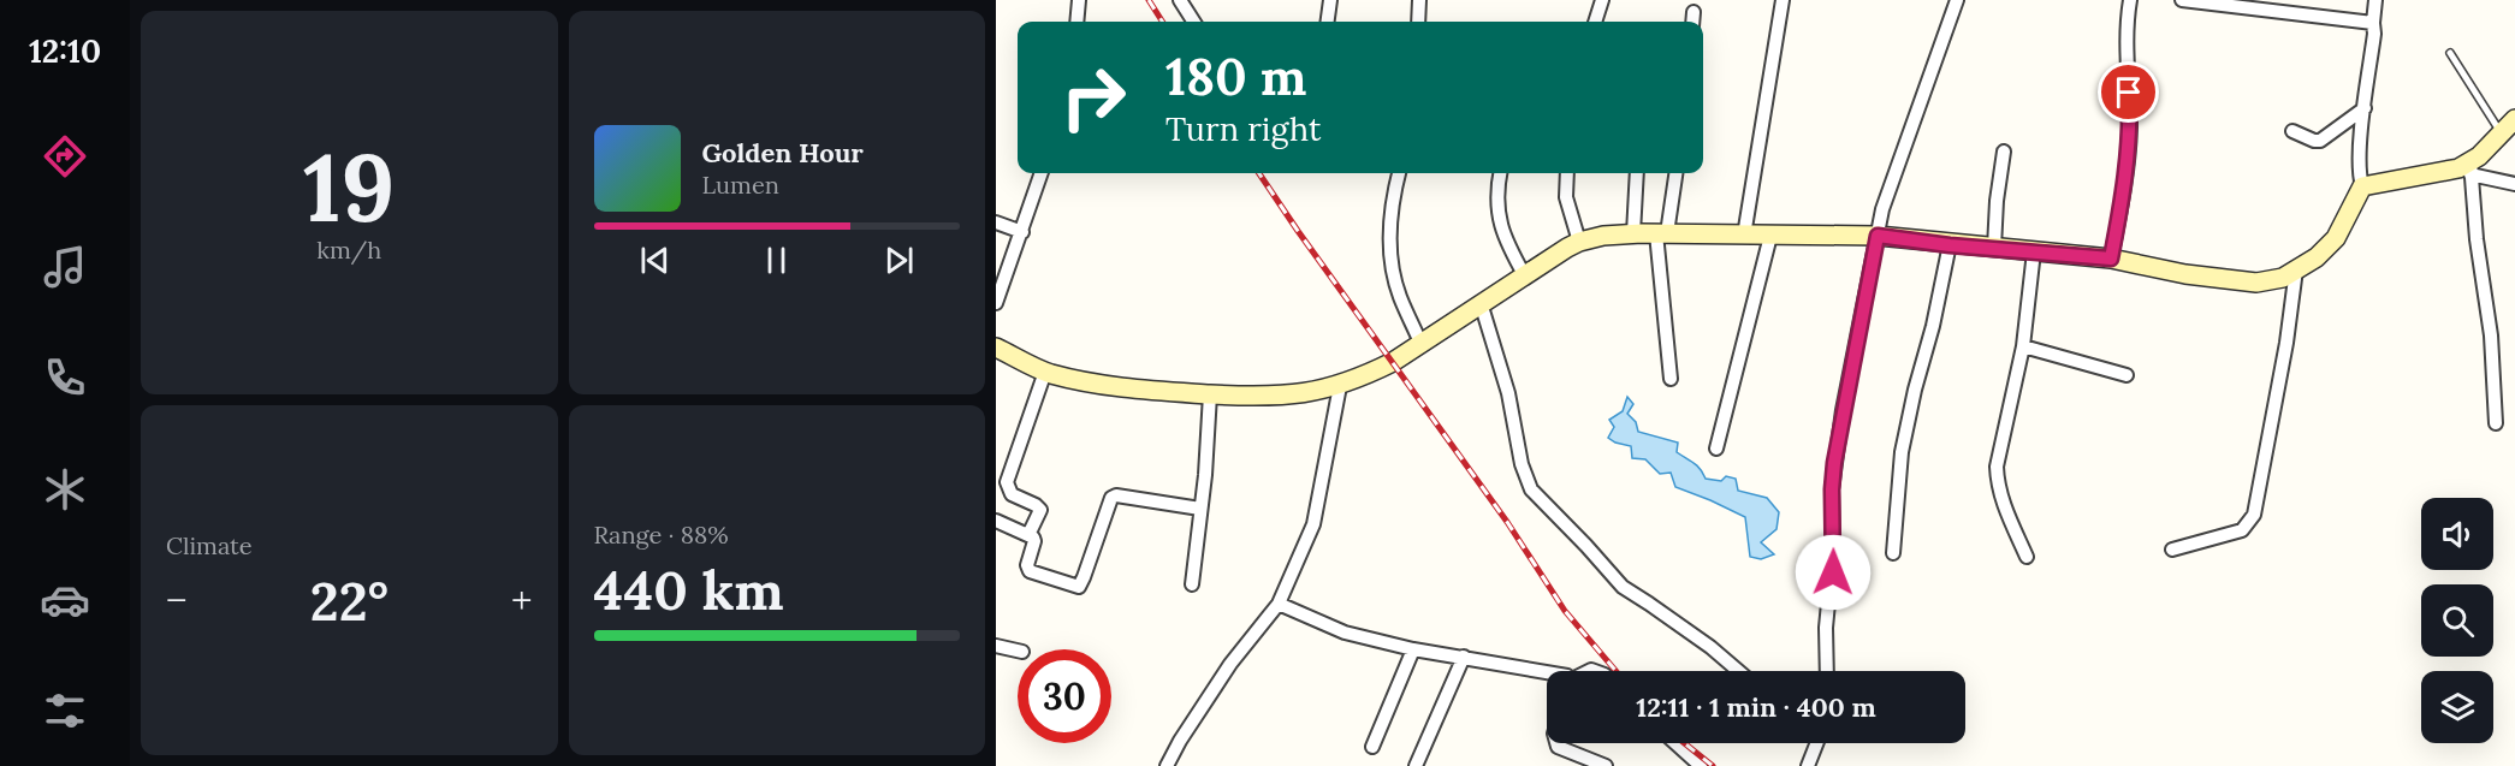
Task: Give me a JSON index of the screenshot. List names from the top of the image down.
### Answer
{
  "page": {
    "tabs": "12:10",
    "tile": [
      ["19", "km/h"],
      "Climate",
      ["Range · 88%", "440 km"]
    ],
    "turn": ["180 m", "Turn right"],
    "song": ["Golden Hour", "Lumen"],
    "heat": ["−", "22°", "+"],
    "limit": "30",
    "trip": "12:11 · 1 min · 400 m"
  }
}
